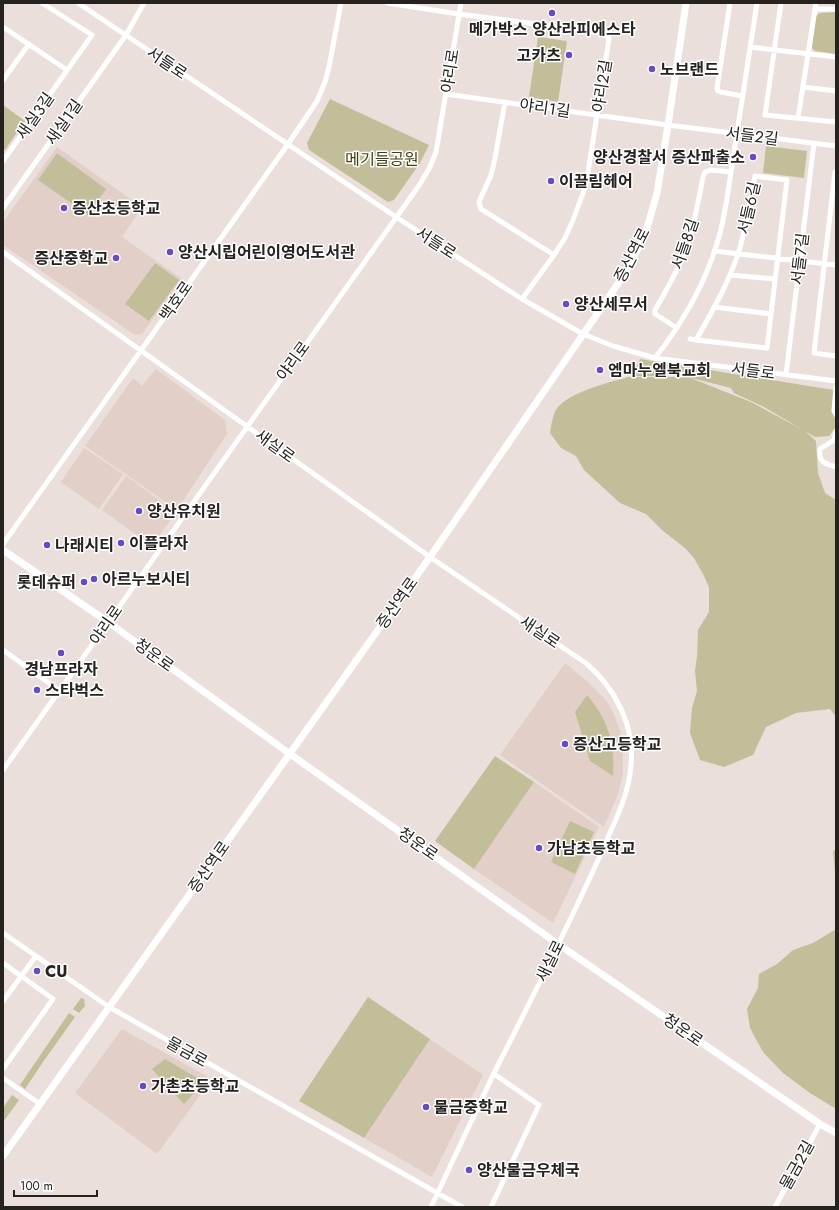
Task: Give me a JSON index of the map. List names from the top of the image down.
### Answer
{
  "streets": {
    "street": [
      "서들로",
      "야리로",
      "야리2길",
      "야리1길",
      "새실3길",
      "새실1길",
      "서들2길",
      "서들6길",
      "서들8길",
      "증산역로",
      "서들7길",
      "백호로",
      "새실로",
      "청운로",
      "물금로",
      "물금2길"
    ]
  },
  "crossings": [
    ["서들로", "야리로"],
    ["서들로", "야리2길"],
    ["서들로", "새실1길"],
    ["서들로", "서들8길"],
    ["서들로", "증산역로"],
    ["서들로", "서들7길"],
    ["서들로", "백호로"],
    ["야리로", "야리2길"],
    ["야리로", "야리1길"],
    ["야리로", "새실로"],
    ["야리로", "청운로"],
    ["야리2길", "야리1길"],
    ["야리1길", "서들2길"],
    ["야리1길", "증산역로"],
    ["서들2길", "서들8길"],
    ["서들2길", "증산역로"],
    ["서들2길", "서들7길"],
    ["서들6길", "서들8길"],
    ["서들6길", "서들7길"],
    ["증산역로", "새실로"],
    ["증산역로", "청운로"],
    ["증산역로", "물금로"],
    ["백호로", "새실로"],
    ["새실로", "청운로"],
    ["새실로", "물금로"],
    ["청운로", "물금2길"]
  ],
  "parks": ["메기들공원"],
  "places": [
    "메가박스 양산라피에스타",
    "고카츠",
    "노브랜드",
    "양산경찰서 증산파출소",
    "이끌림헤어",
    "증산초등학교",
    "양산시립어린이영어도서관",
    "증산중학교",
    "양산세무서",
    "엠마누엘북교회",
    "양산유치원",
    "이플라자",
    "나래시티",
    "아르누보시티",
    "롯데슈퍼",
    "경남프라자",
    "스타벅스",
    "증산고등학교",
    "가남초등학교",
    "CU",
    "가촌초등학교",
    "물금중학교",
    "양산물금우체국"
  ],
  "scale_bar": "100 m"
}
